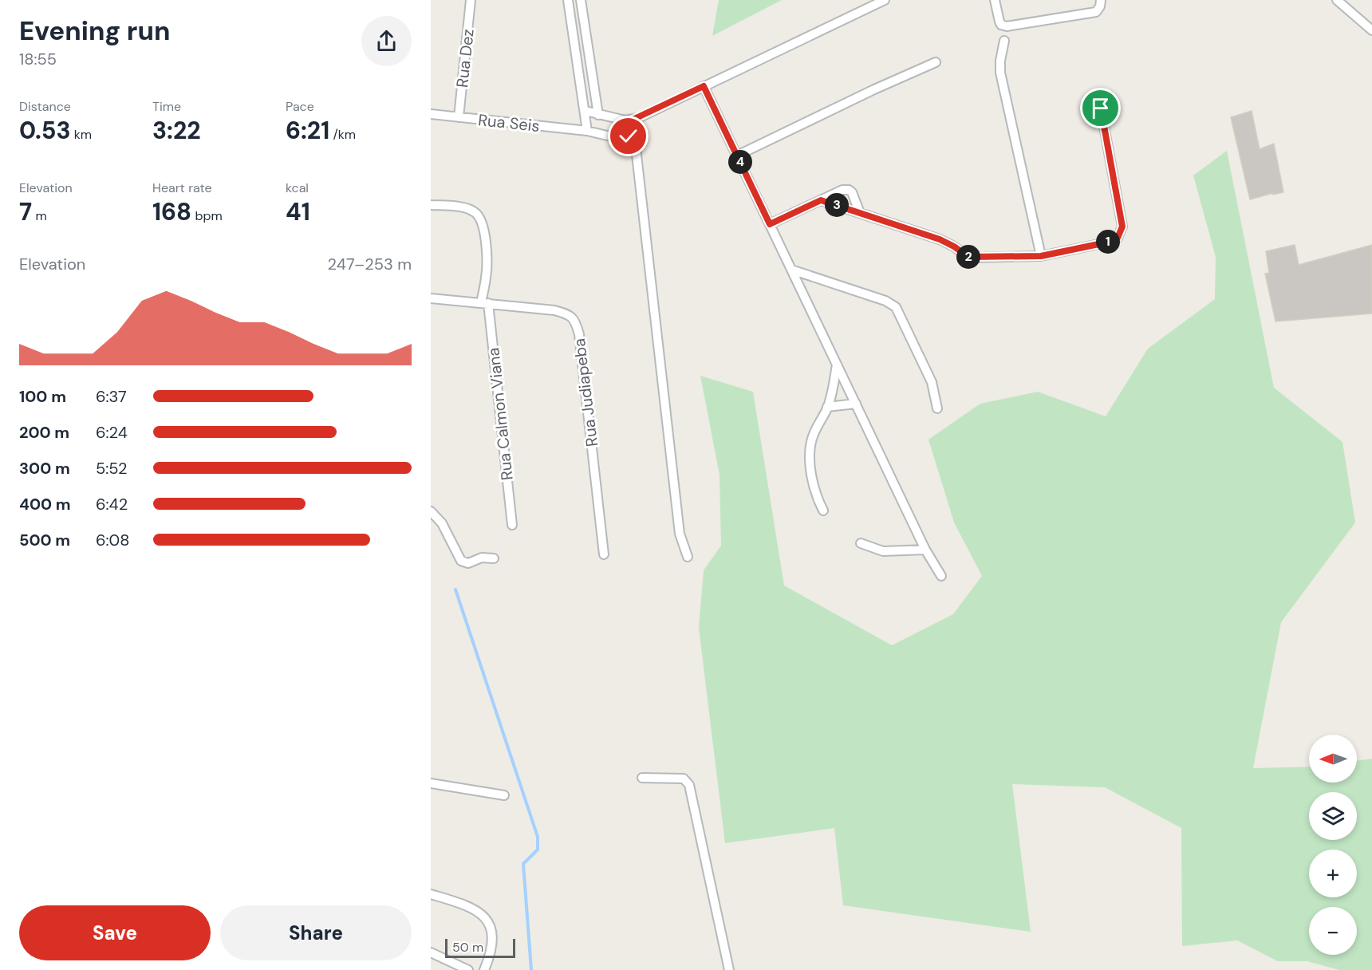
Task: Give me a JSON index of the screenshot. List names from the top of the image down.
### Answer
{
  "streets": {
    "street": [
      "Rua Dez",
      "Rua Seis",
      "Rua Judiapeba",
      "Rua Calmon Viana"
    ]
  },
  "crossings": [
    ["Rua Dez", "Rua Seis"],
    ["Rua Judiapeba", "Rua Calmon Viana"]
  ],
  "scale_bar": "50 m",
  "north": "left",
  "page": {
    "heading": ["Evening run", "18:55"],
    "stats": [
      ["Distance", "0.53 km"],
      ["Time", "3:22"],
      ["Pace", "6:21 /km"],
      ["Elevation", "7 m"],
      ["Heart rate", "168 bpm"],
      ["kcal", "41"]
    ],
    "pins": [
      "4",
      "3",
      "1",
      "2"
    ],
    "chart": ["Elevation", "247–253 m"],
    "list": [
      {
        "name": "100 m",
        "note": "6:37"
      },
      {
        "name": "200 m",
        "note": "6:24"
      },
      {
        "name": "300 m",
        "note": "5:52"
      },
      {
        "name": "400 m",
        "note": "6:42"
      },
      {
        "name": "500 m",
        "note": "6:08"
      }
    ],
    "map_buttons": ["+", "−"],
    "buttons": ["Save", "Share"],
    "scale": "50 m"
  }
}
